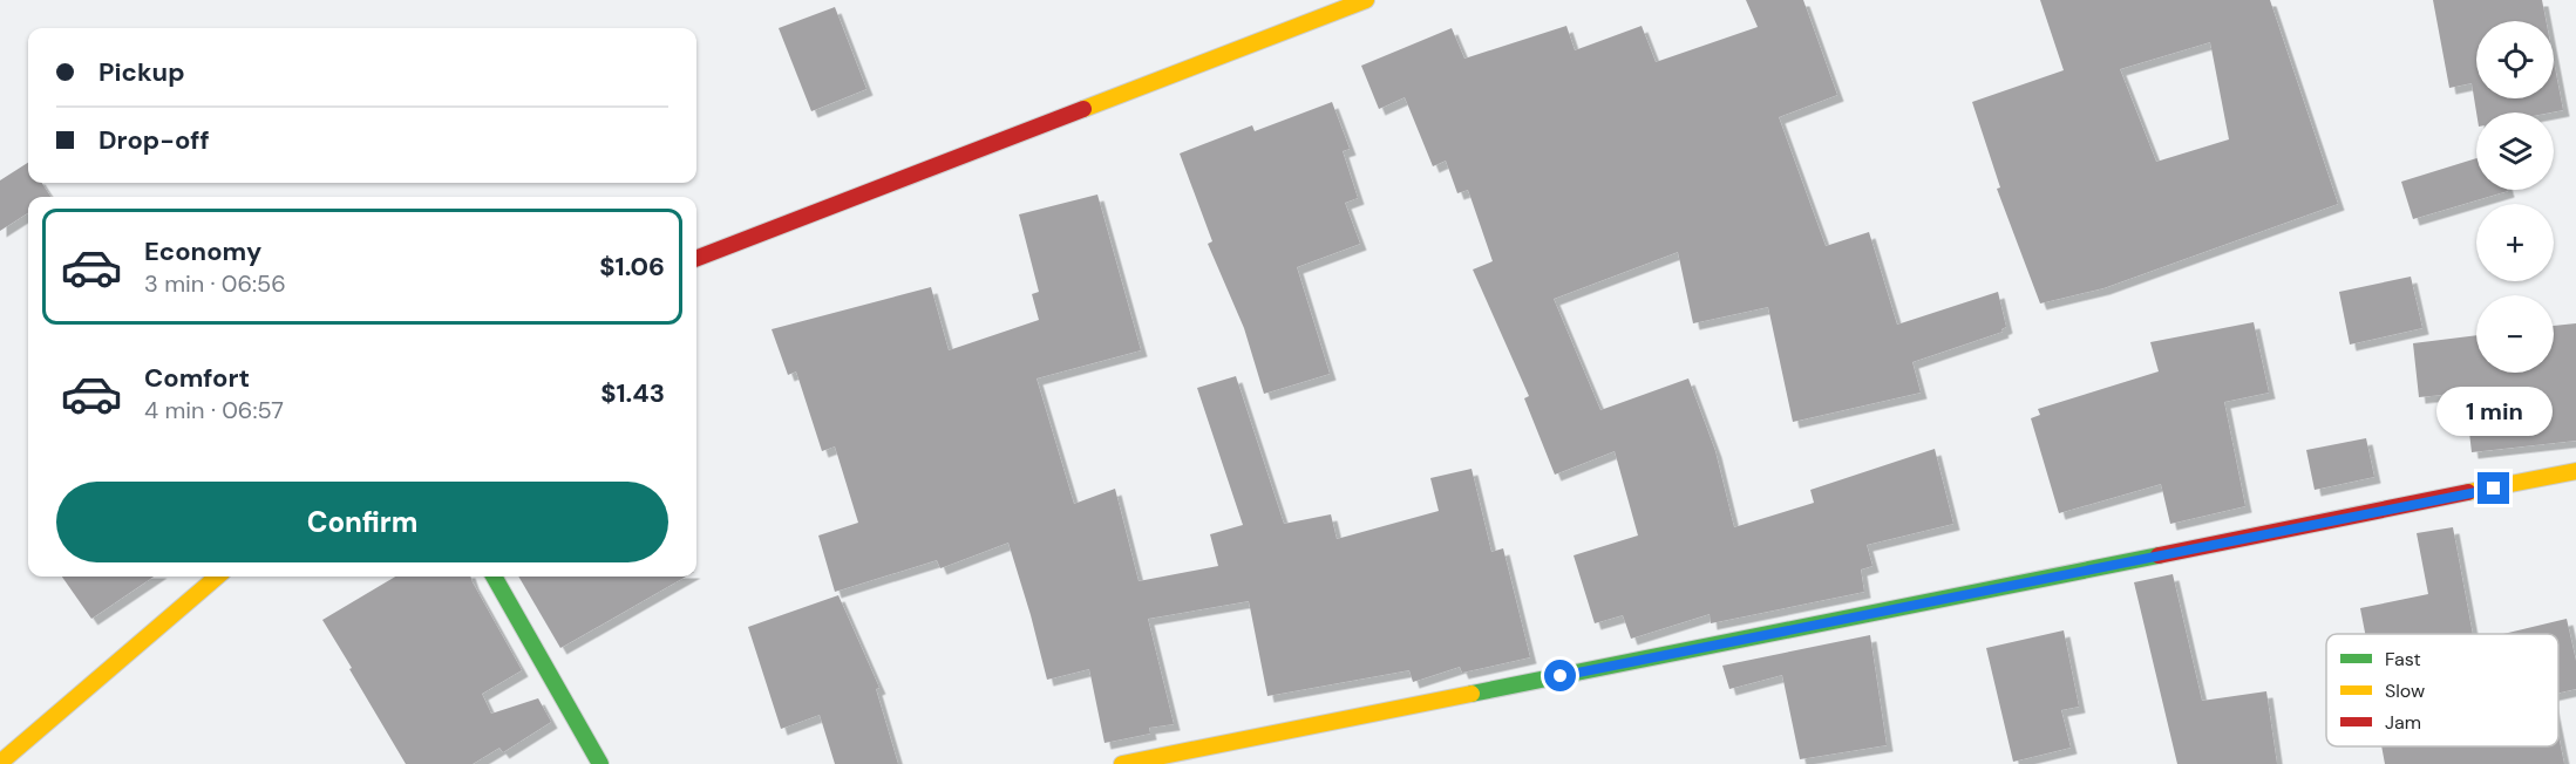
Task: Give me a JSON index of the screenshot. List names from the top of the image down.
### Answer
{
  "legend": ["Fast", "Slow", "Jam"],
  "page": {
    "map_buttons": ["+", "−"],
    "banner": ["Pickup", "Drop-off"],
    "list": [
      {
        "name": "Economy",
        "note": "3 min · 06:56",
        "value": "$1.06"
      },
      {
        "name": "Comfort",
        "note": "4 min · 06:57",
        "value": "$1.43"
      }
    ],
    "bubble": "1 min",
    "buttons": "Confirm"
  }
}
